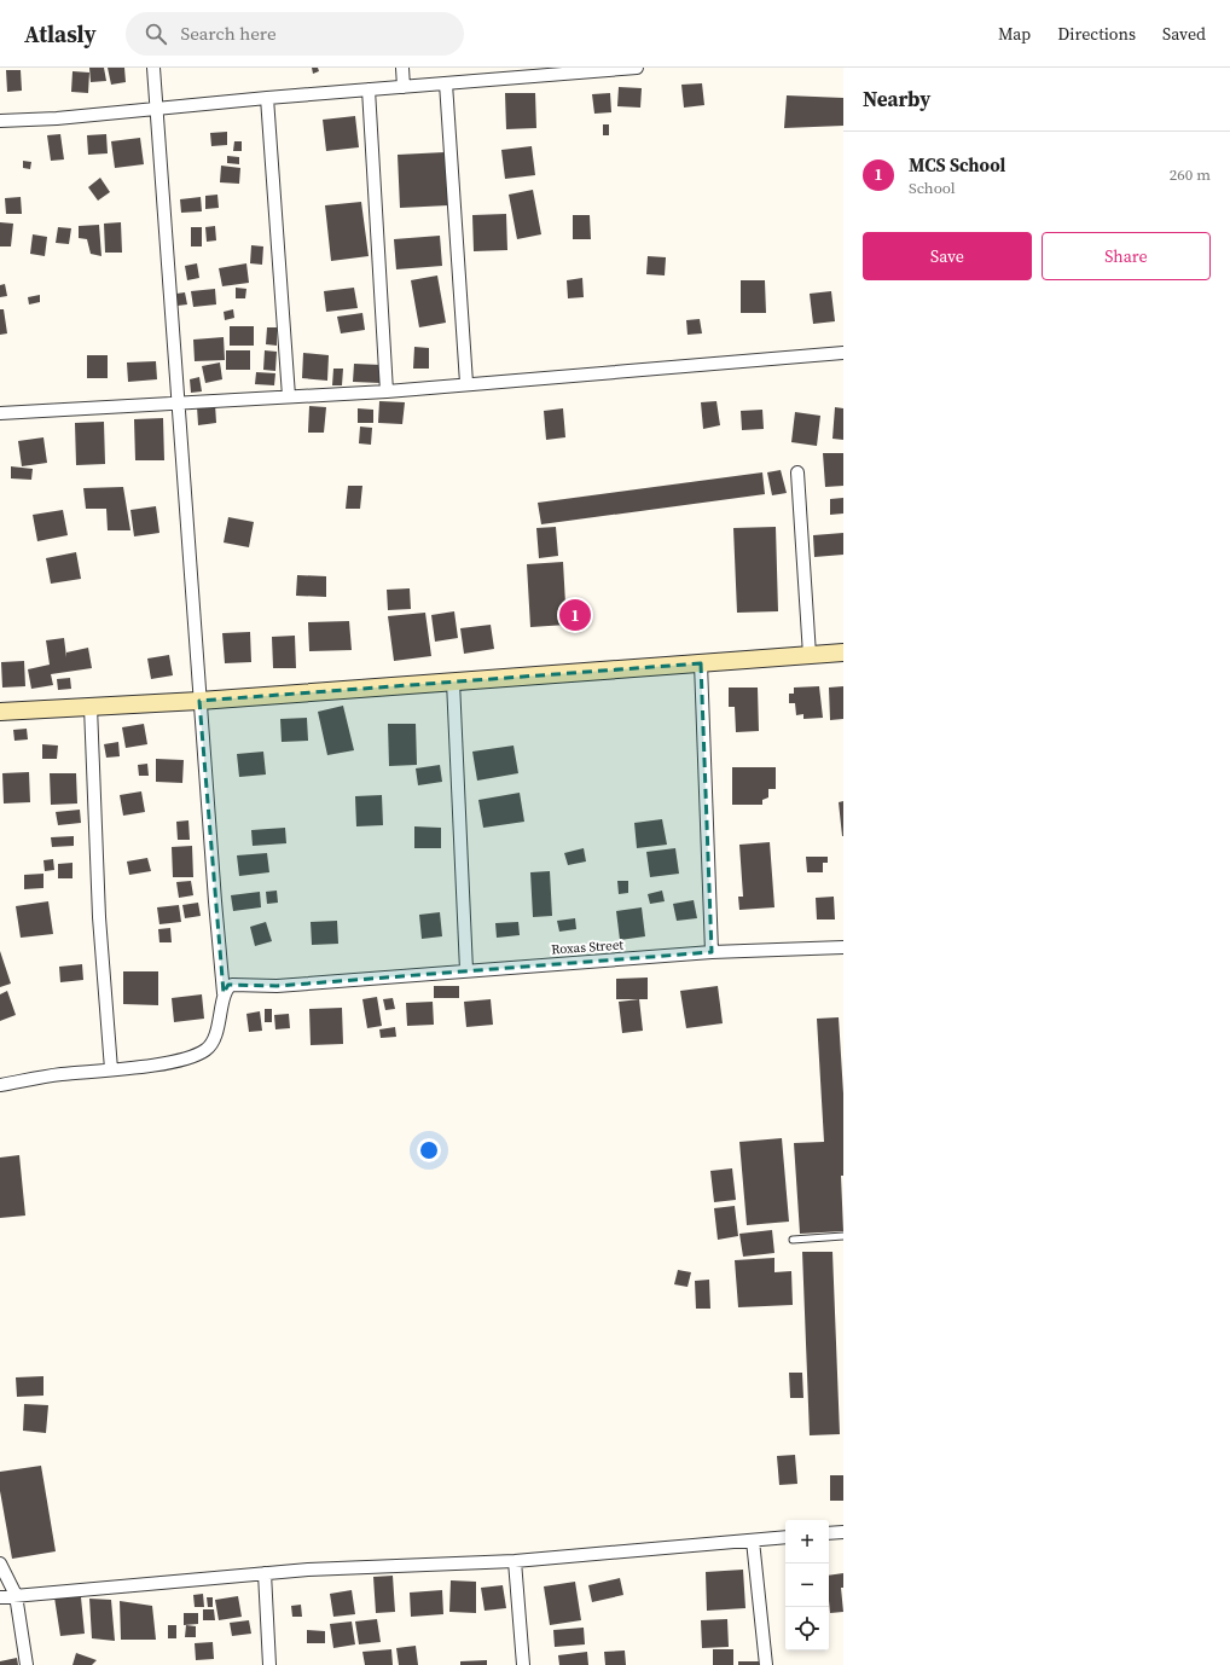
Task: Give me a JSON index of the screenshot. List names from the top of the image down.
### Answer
{
  "streets": {
    "street": ["Roxas Street"]
  },
  "page": {
    "header": "Atlasly",
    "search": "Search here",
    "nav": ["Map", "Directions", "Saved"],
    "heading": "Nearby",
    "list": [
      {
        "mark": "1",
        "name": "MCS School",
        "note": "School",
        "value": "260 m"
      }
    ],
    "buttons": ["Save", "Share"],
    "pins": "1",
    "map_buttons": ["+", "−"]
  }
}
